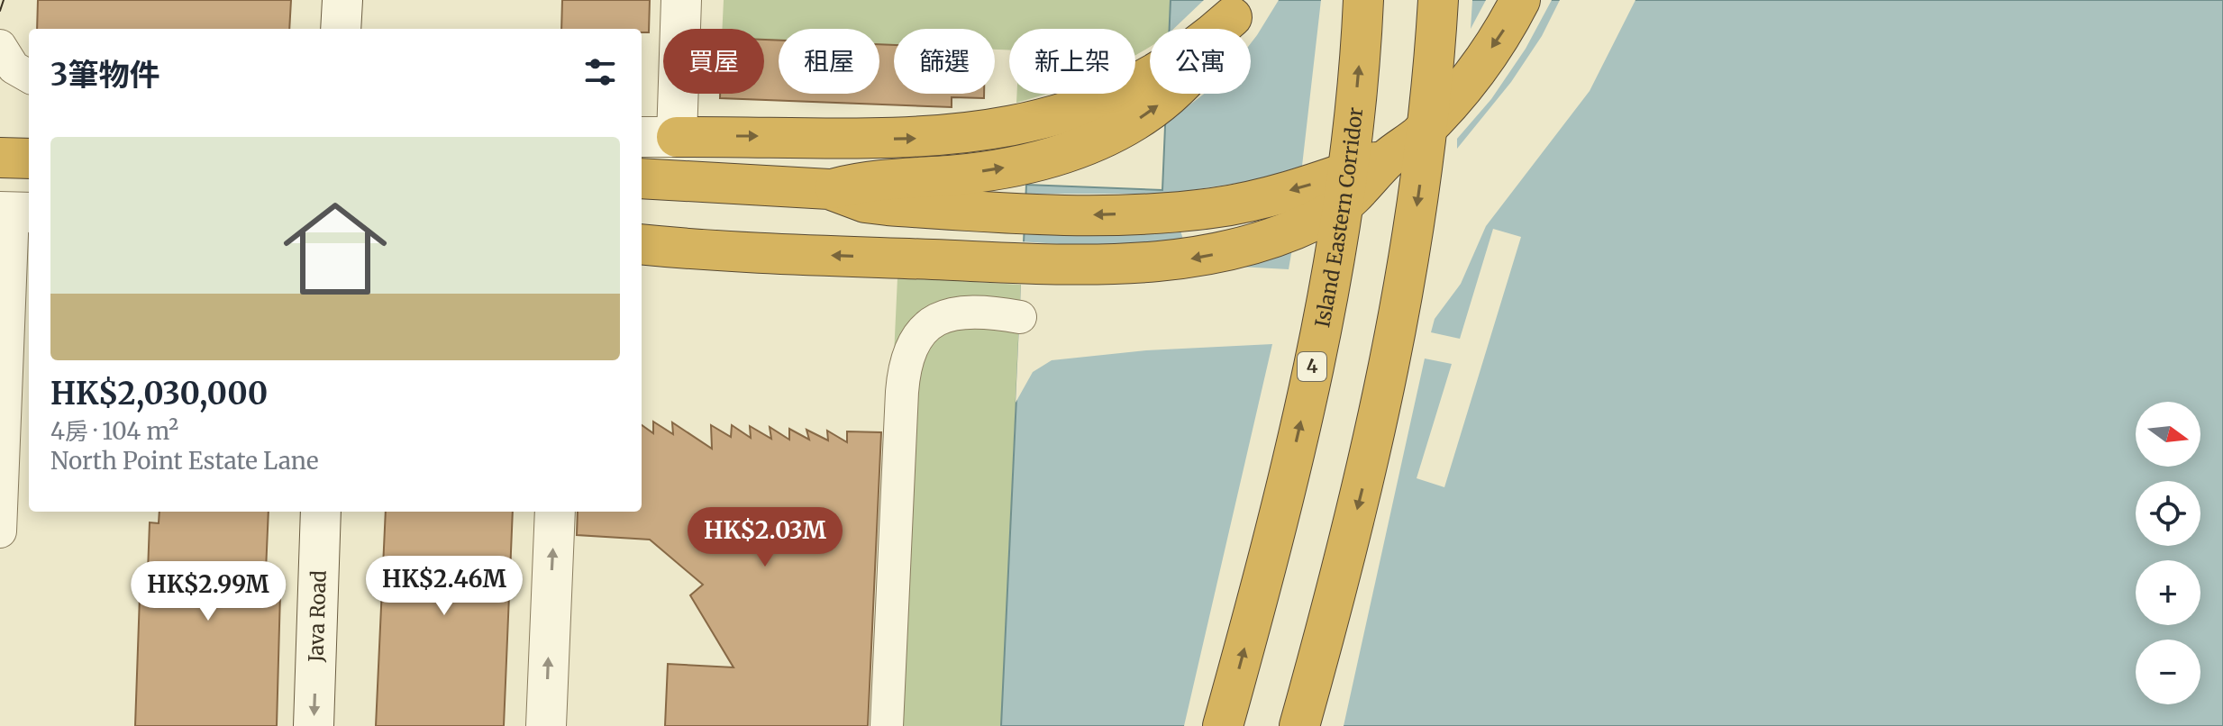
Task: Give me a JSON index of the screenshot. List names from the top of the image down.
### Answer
{
  "streets": {
    "highway": ["Island Eastern Corridor", "4"],
    "street": ["Java Road"]
  },
  "north": "right",
  "page": {
    "chip": [
      "買屋",
      "租屋",
      "篩選",
      "新上架",
      "公寓"
    ],
    "heading": "3筆物件",
    "list": [
      {
        "name": "HK$2,030,000",
        "note": "4房 · 104 m² · North Point Estate Lane"
      }
    ],
    "map_buttons": ["+", "−"],
    "price": ["HK$2.03M", "HK$2.46M", "HK$2.99M"]
  }
}
